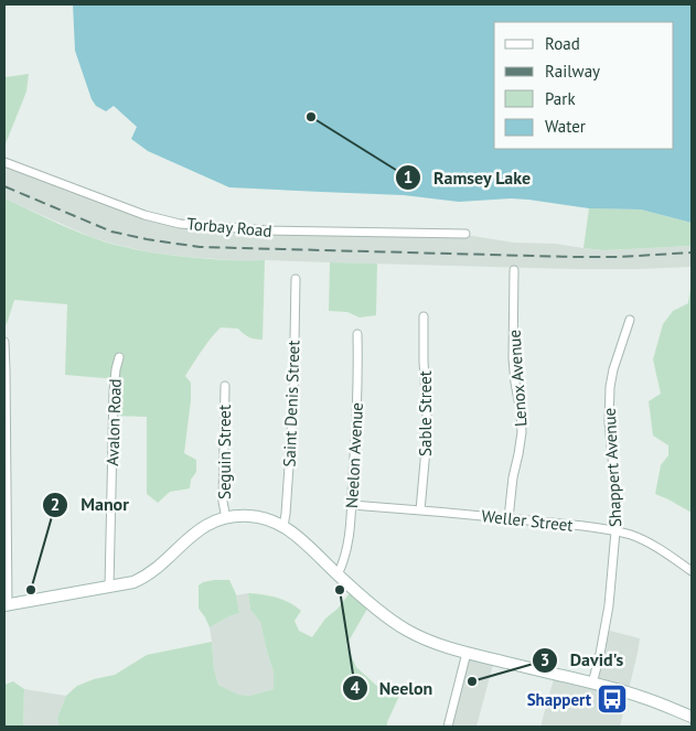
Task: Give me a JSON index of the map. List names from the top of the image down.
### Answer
{
  "streets": {
    "street": [
      "Torbay Road",
      "Lenox Avenue",
      "Saint Denis Street",
      "Sable Street",
      "Avalon Road",
      "Seguin Street",
      "Neelon Avenue",
      "Shappert Avenue",
      "Weller Street"
    ]
  },
  "crossings": [
    ["Lenox Avenue", "Weller Street"],
    ["Sable Street", "Weller Street"],
    ["Neelon Avenue", "Weller Street"],
    ["Shappert Avenue", "Weller Street"]
  ],
  "places": {
    "other": [
      "Ramsey Lake",
      "Manor",
      "Neelon",
      "David's"
    ],
    "bus stop": ["Shappert"]
  },
  "legend": [
    "Road",
    "Railway",
    "Park",
    "Water"
  ]
}
